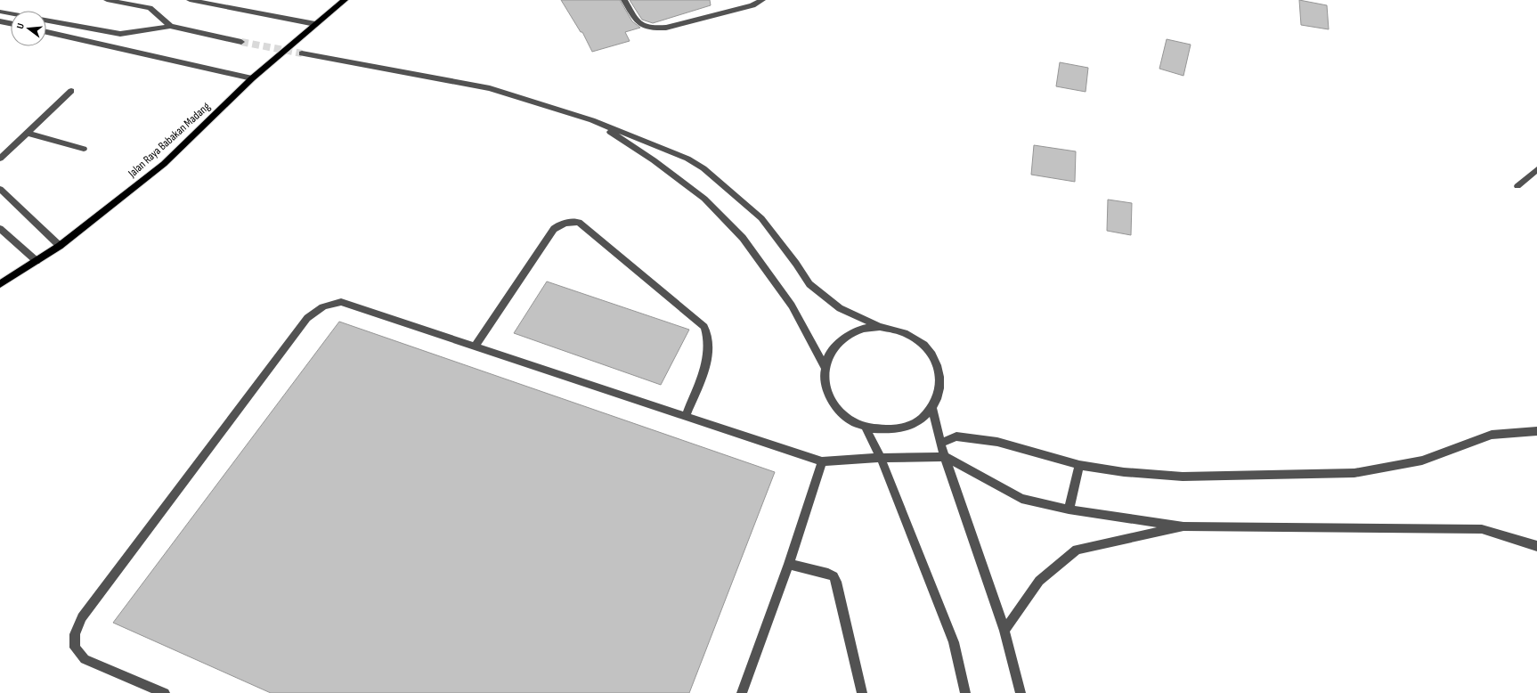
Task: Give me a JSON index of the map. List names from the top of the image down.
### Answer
{
  "streets": {
    "main road": ["Jalan Raya Babakan Madang"]
  },
  "north": "left"
}
